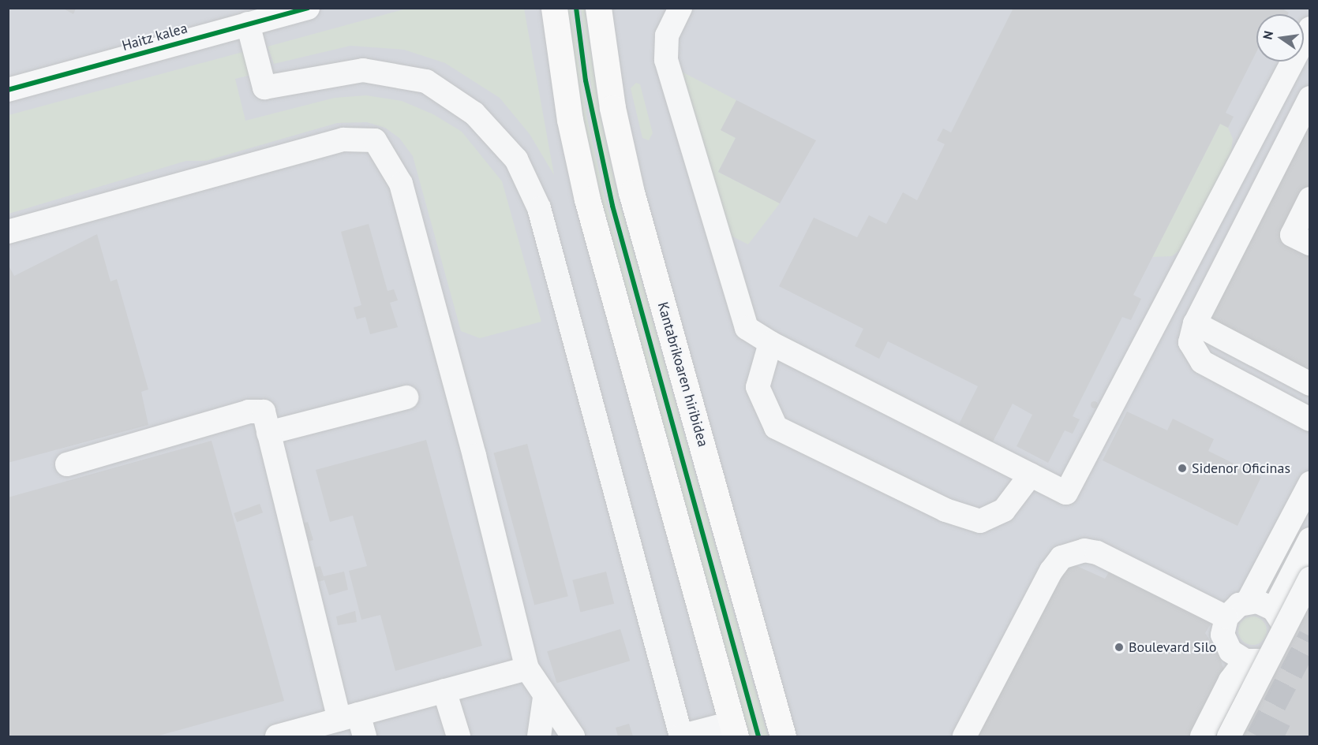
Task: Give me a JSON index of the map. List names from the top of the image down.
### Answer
{
  "streets": {
    "main road": ["Kantabrikoaren hiribidea"],
    "street": ["Haitz kalea"]
  },
  "places": ["Sidenor Oficinas", "Boulevard Silo"],
  "north": "left"
}
